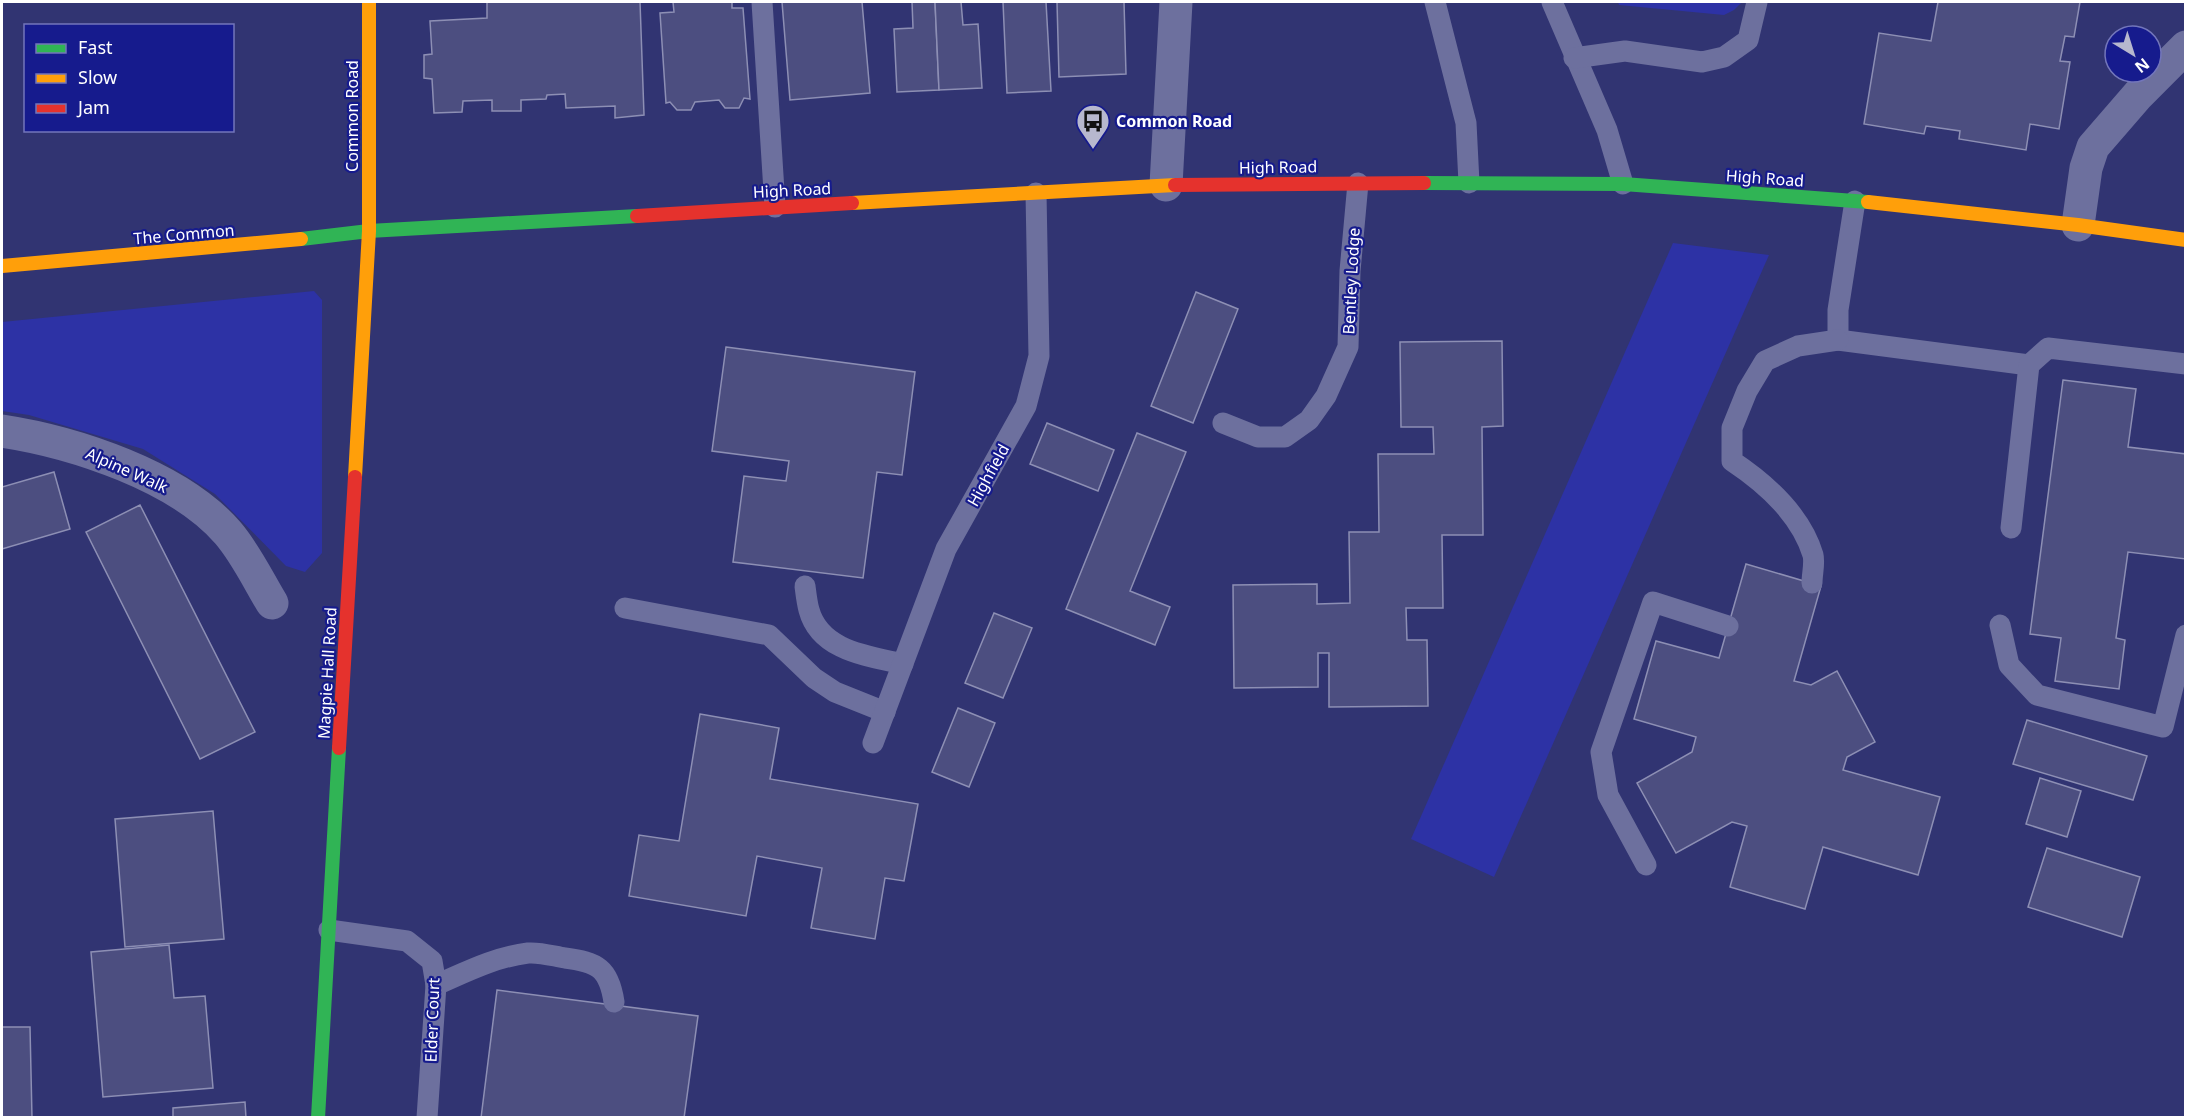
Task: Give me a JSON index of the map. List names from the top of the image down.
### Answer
{
  "streets": {
    "main road": [
      "Common Road",
      "High Road",
      "The Common",
      "Magpie Hall Road"
    ],
    "street": ["Alpine Walk"],
    "lane": ["Bentley Lodge", "Highfield", "Elder Court"]
  },
  "crossings": [
    ["Common Road", "High Road"],
    ["Common Road", "The Common"],
    ["Common Road", "Magpie Hall Road"],
    ["High Road", "The Common"],
    ["High Road", "Bentley Lodge"],
    ["High Road", "Highfield"],
    ["High Road", "Magpie Hall Road"],
    ["The Common", "Magpie Hall Road"],
    ["Magpie Hall Road", "Elder Court"]
  ],
  "places": {
    "bus stop": ["Common Road"]
  },
  "legend": ["Fast", "Slow", "Jam"],
  "north": "bottom right"
}
